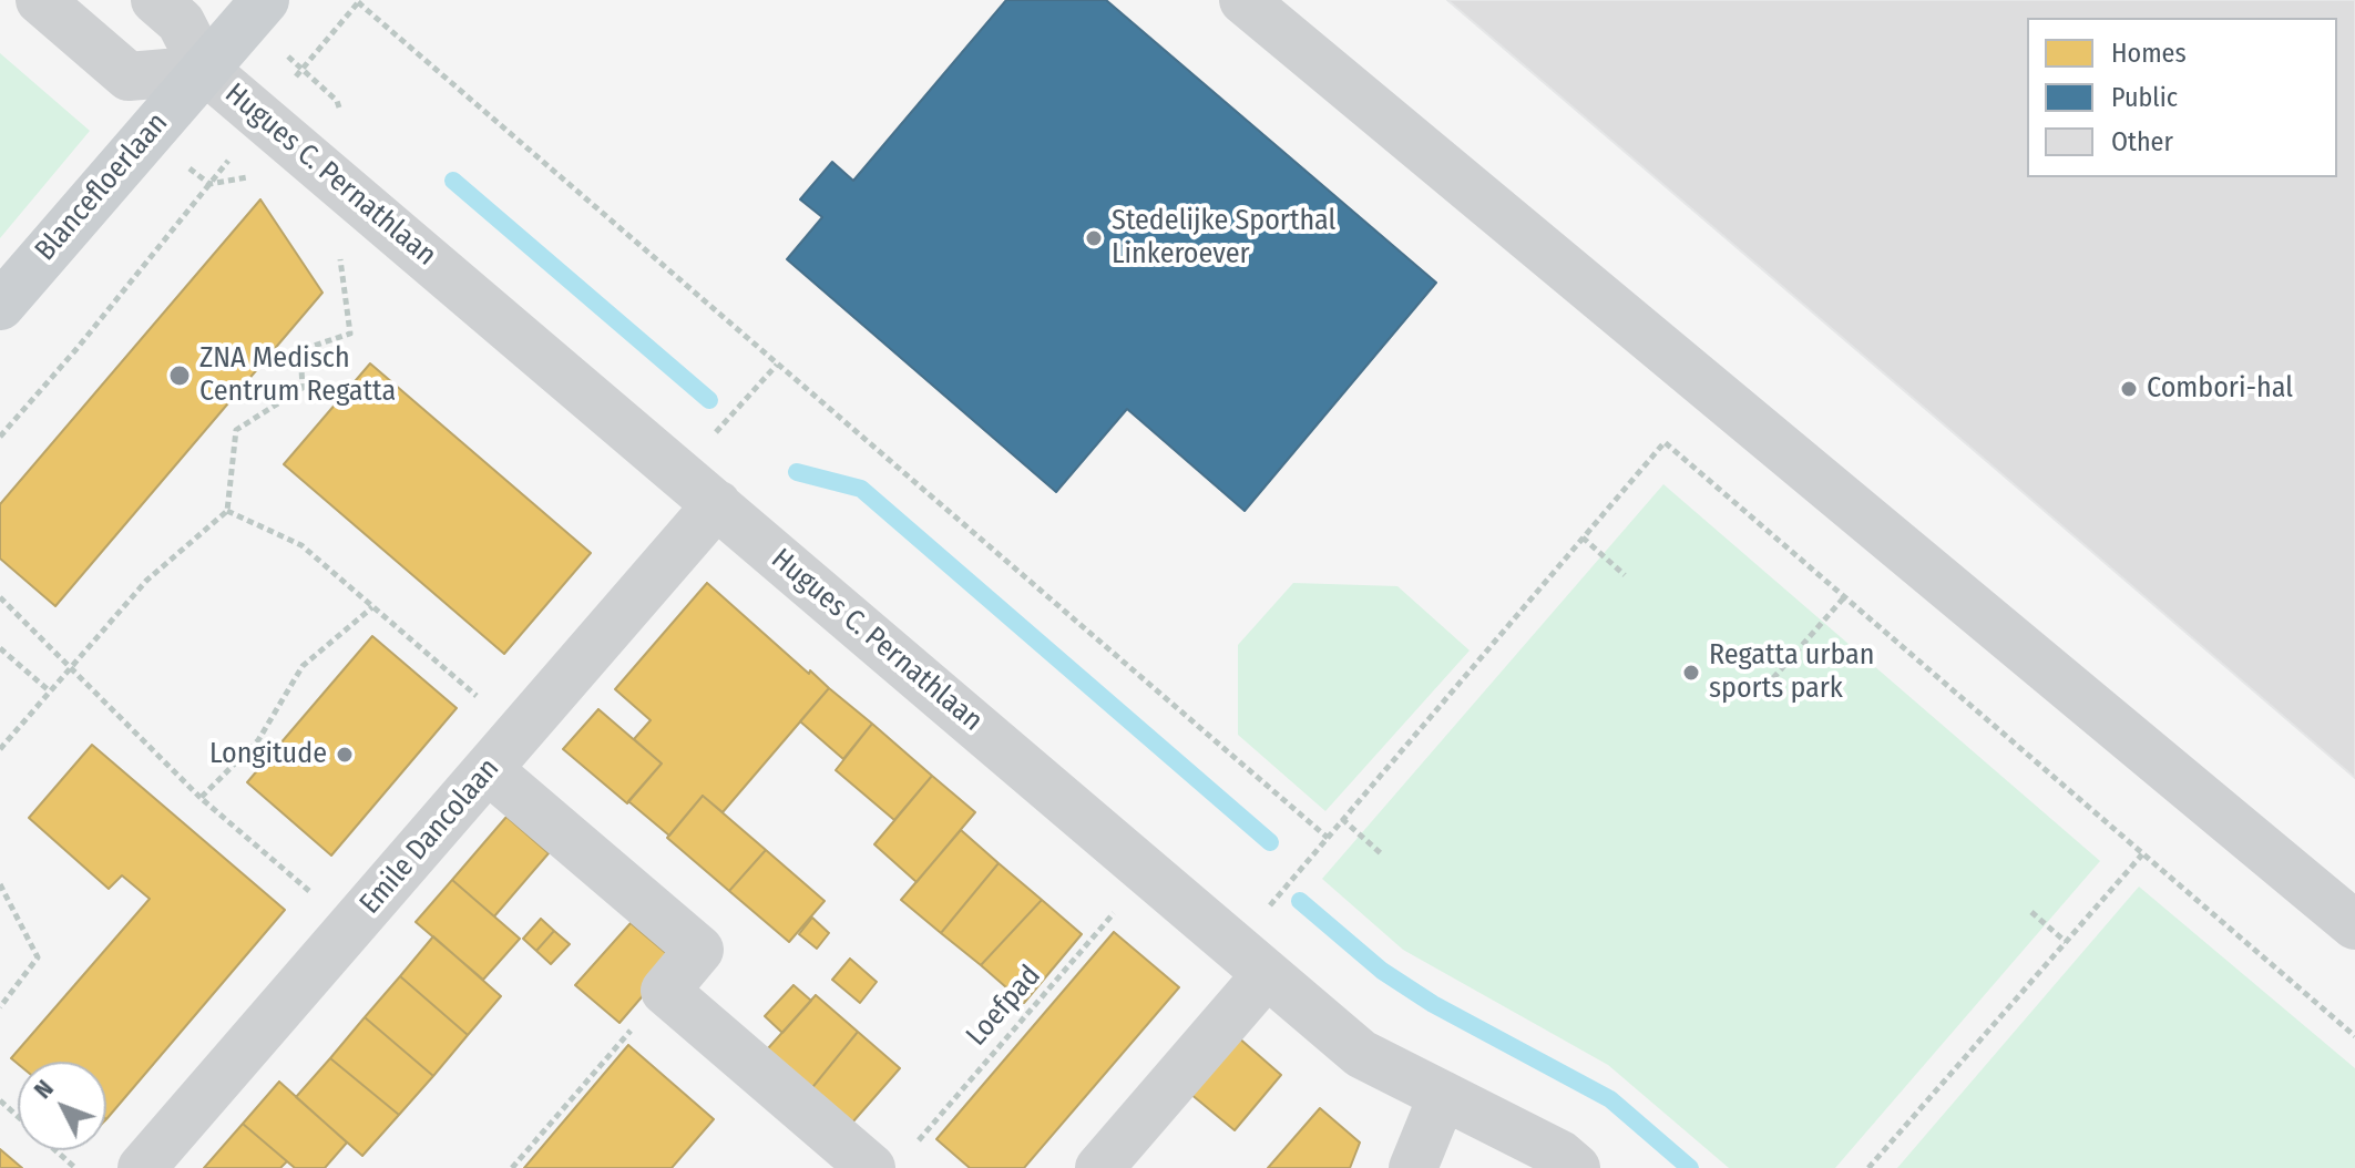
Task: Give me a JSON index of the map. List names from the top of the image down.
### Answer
{
  "streets": {
    "main road": ["Blancefloerlaan"],
    "street": ["Hugues C. Pernathlaan", "Emile Dancolaan"],
    "path": ["Loefpad"]
  },
  "crossings": [
    ["Hugues C. Pernathlaan", "Blancefloerlaan"],
    ["Hugues C. Pernathlaan", "Emile Dancolaan"],
    ["Hugues C. Pernathlaan", "Loefpad"]
  ],
  "places": [
    "Stedelijke Sporthal Linkeroever",
    "ZNA Medisch Centrum Regatta",
    "Combori-hal",
    "Regatta urban sports park",
    "Longitude"
  ],
  "legend": ["Homes", "Public", "Other"],
  "north": "top left"
}
